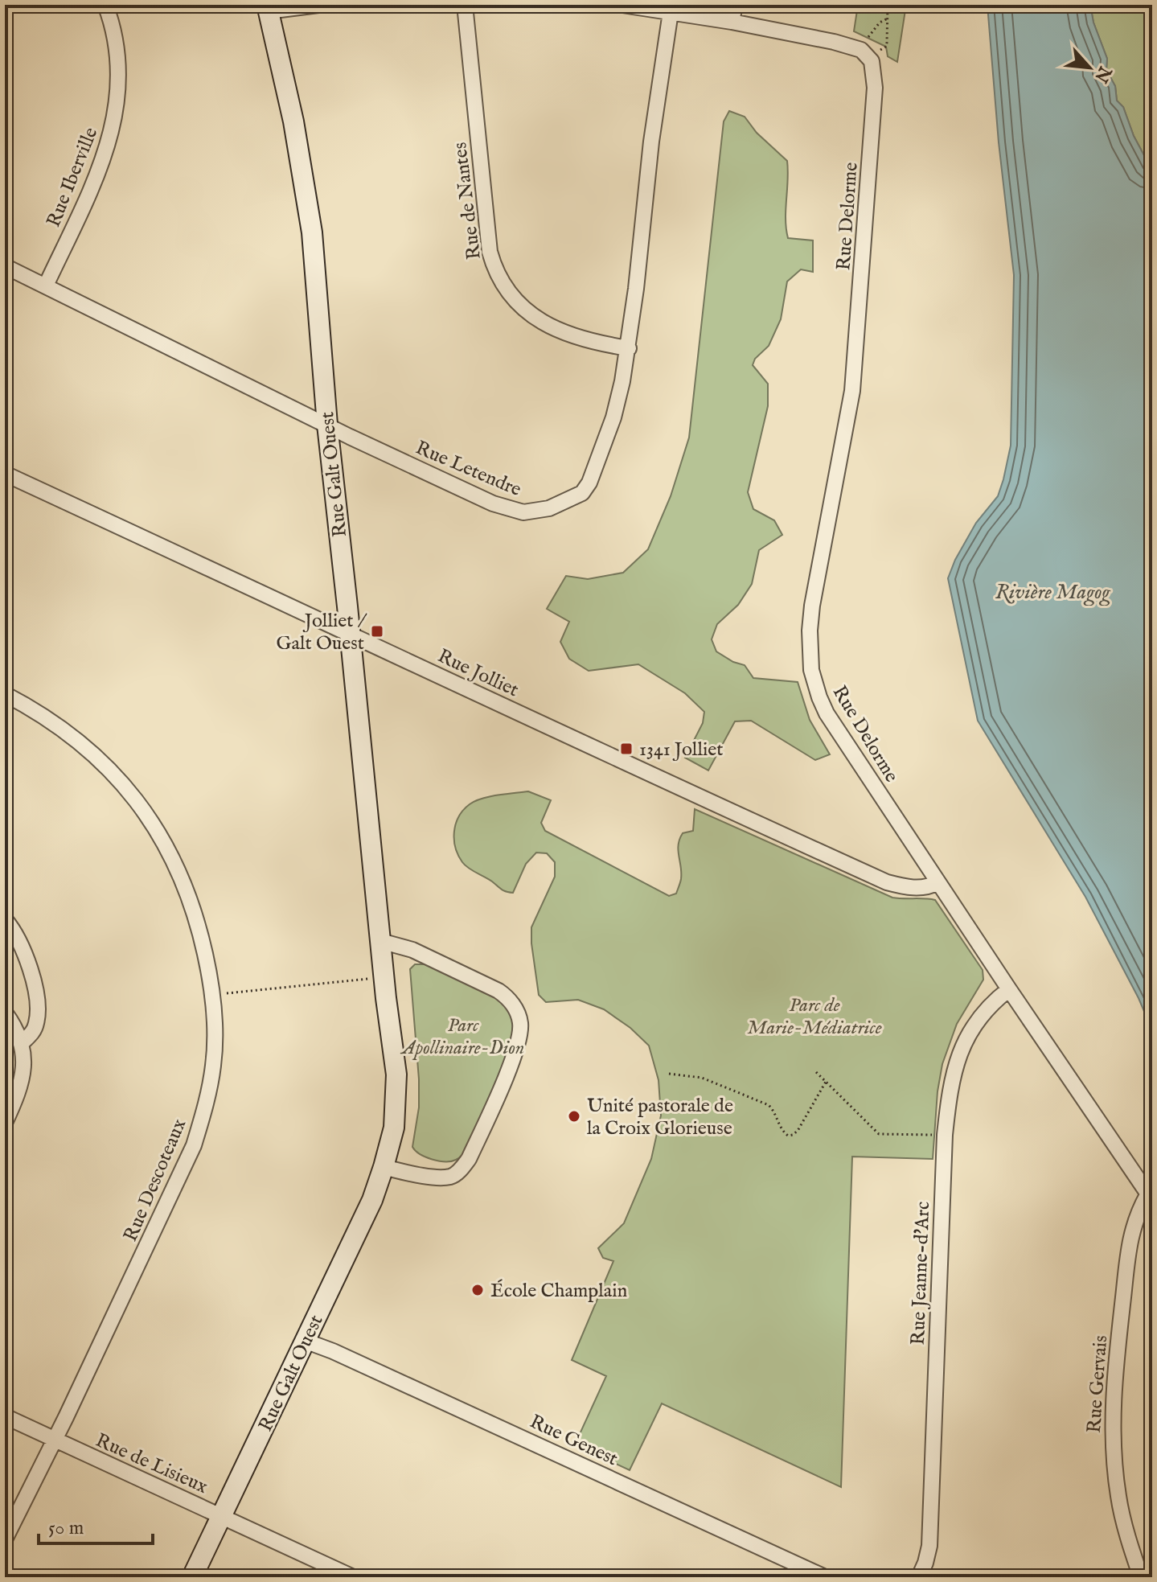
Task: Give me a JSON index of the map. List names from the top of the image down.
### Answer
{
  "streets": {
    "street": [
      "Rue Iberville",
      "Rue de Nantes",
      "Rue Delorme",
      "Rue Letendre",
      "Rue Galt Ouest",
      "Rue Jolliet",
      "Rue Descoteaux",
      "Rue Jeanne-d'Arc",
      "Rue Gervais",
      "Rue Genest",
      "Rue de Lisieux"
    ]
  },
  "crossings": [
    ["Rue Iberville", "Rue Letendre"],
    ["Rue de Nantes", "Rue Letendre"],
    ["Rue Delorme", "Rue Jolliet"],
    ["Rue Delorme", "Rue Jeanne-d'Arc"],
    ["Rue Delorme", "Rue Gervais"],
    ["Rue Letendre", "Rue Galt Ouest"],
    ["Rue Galt Ouest", "Rue Jolliet"],
    ["Rue Galt Ouest", "Rue Genest"],
    ["Rue Galt Ouest", "Rue de Lisieux"],
    ["Rue Descoteaux", "Rue de Lisieux"]
  ],
  "water": ["Rivière Magog"],
  "parks": ["Parc de Marie-Médiatrice", "Parc Apollinaire-Dion"],
  "places": {
    "transit": ["Jolliet / Galt Ouest", "1341 Jolliet"],
    "other": ["Unité pastorale de la Croix Glorieuse", "École Champlain"]
  },
  "scale_bar": "50 m",
  "north": "bottom right"
}
